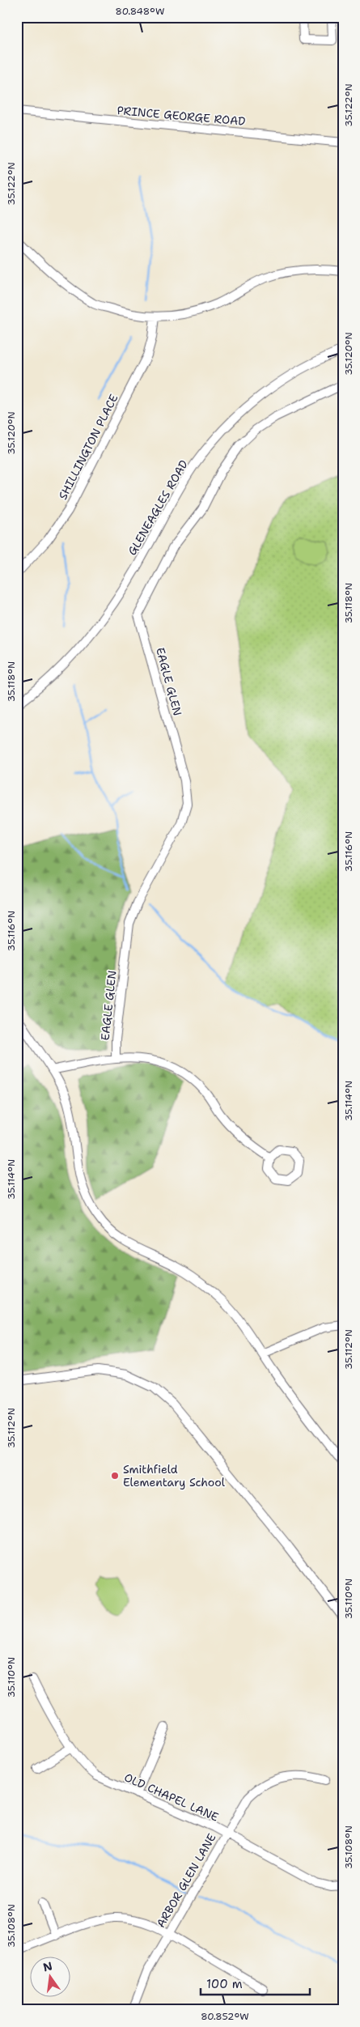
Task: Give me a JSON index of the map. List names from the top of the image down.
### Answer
{
  "streets": {
    "street": [
      "PRINCE GEORGE ROAD",
      "SHILLINGTON PLACE",
      "GLENEAGLES ROAD",
      "EAGLE GLEN",
      "OLD CHAPEL LANE",
      "ARBOR GLEN LANE"
    ]
  },
  "crossings": [
    ["OLD CHAPEL LANE", "ARBOR GLEN LANE"]
  ],
  "places": ["Smithfield Elementary School"],
  "scale_bar": "100 m",
  "north": "top",
  "coordinates": [
    "80.848°W",
    "35.122°N",
    "35.120°N",
    "35.118°N",
    "35.116°N",
    "35.114°N",
    "35.112°N",
    "35.110°N",
    "35.108°N",
    "80.852°W"
  ]
}
